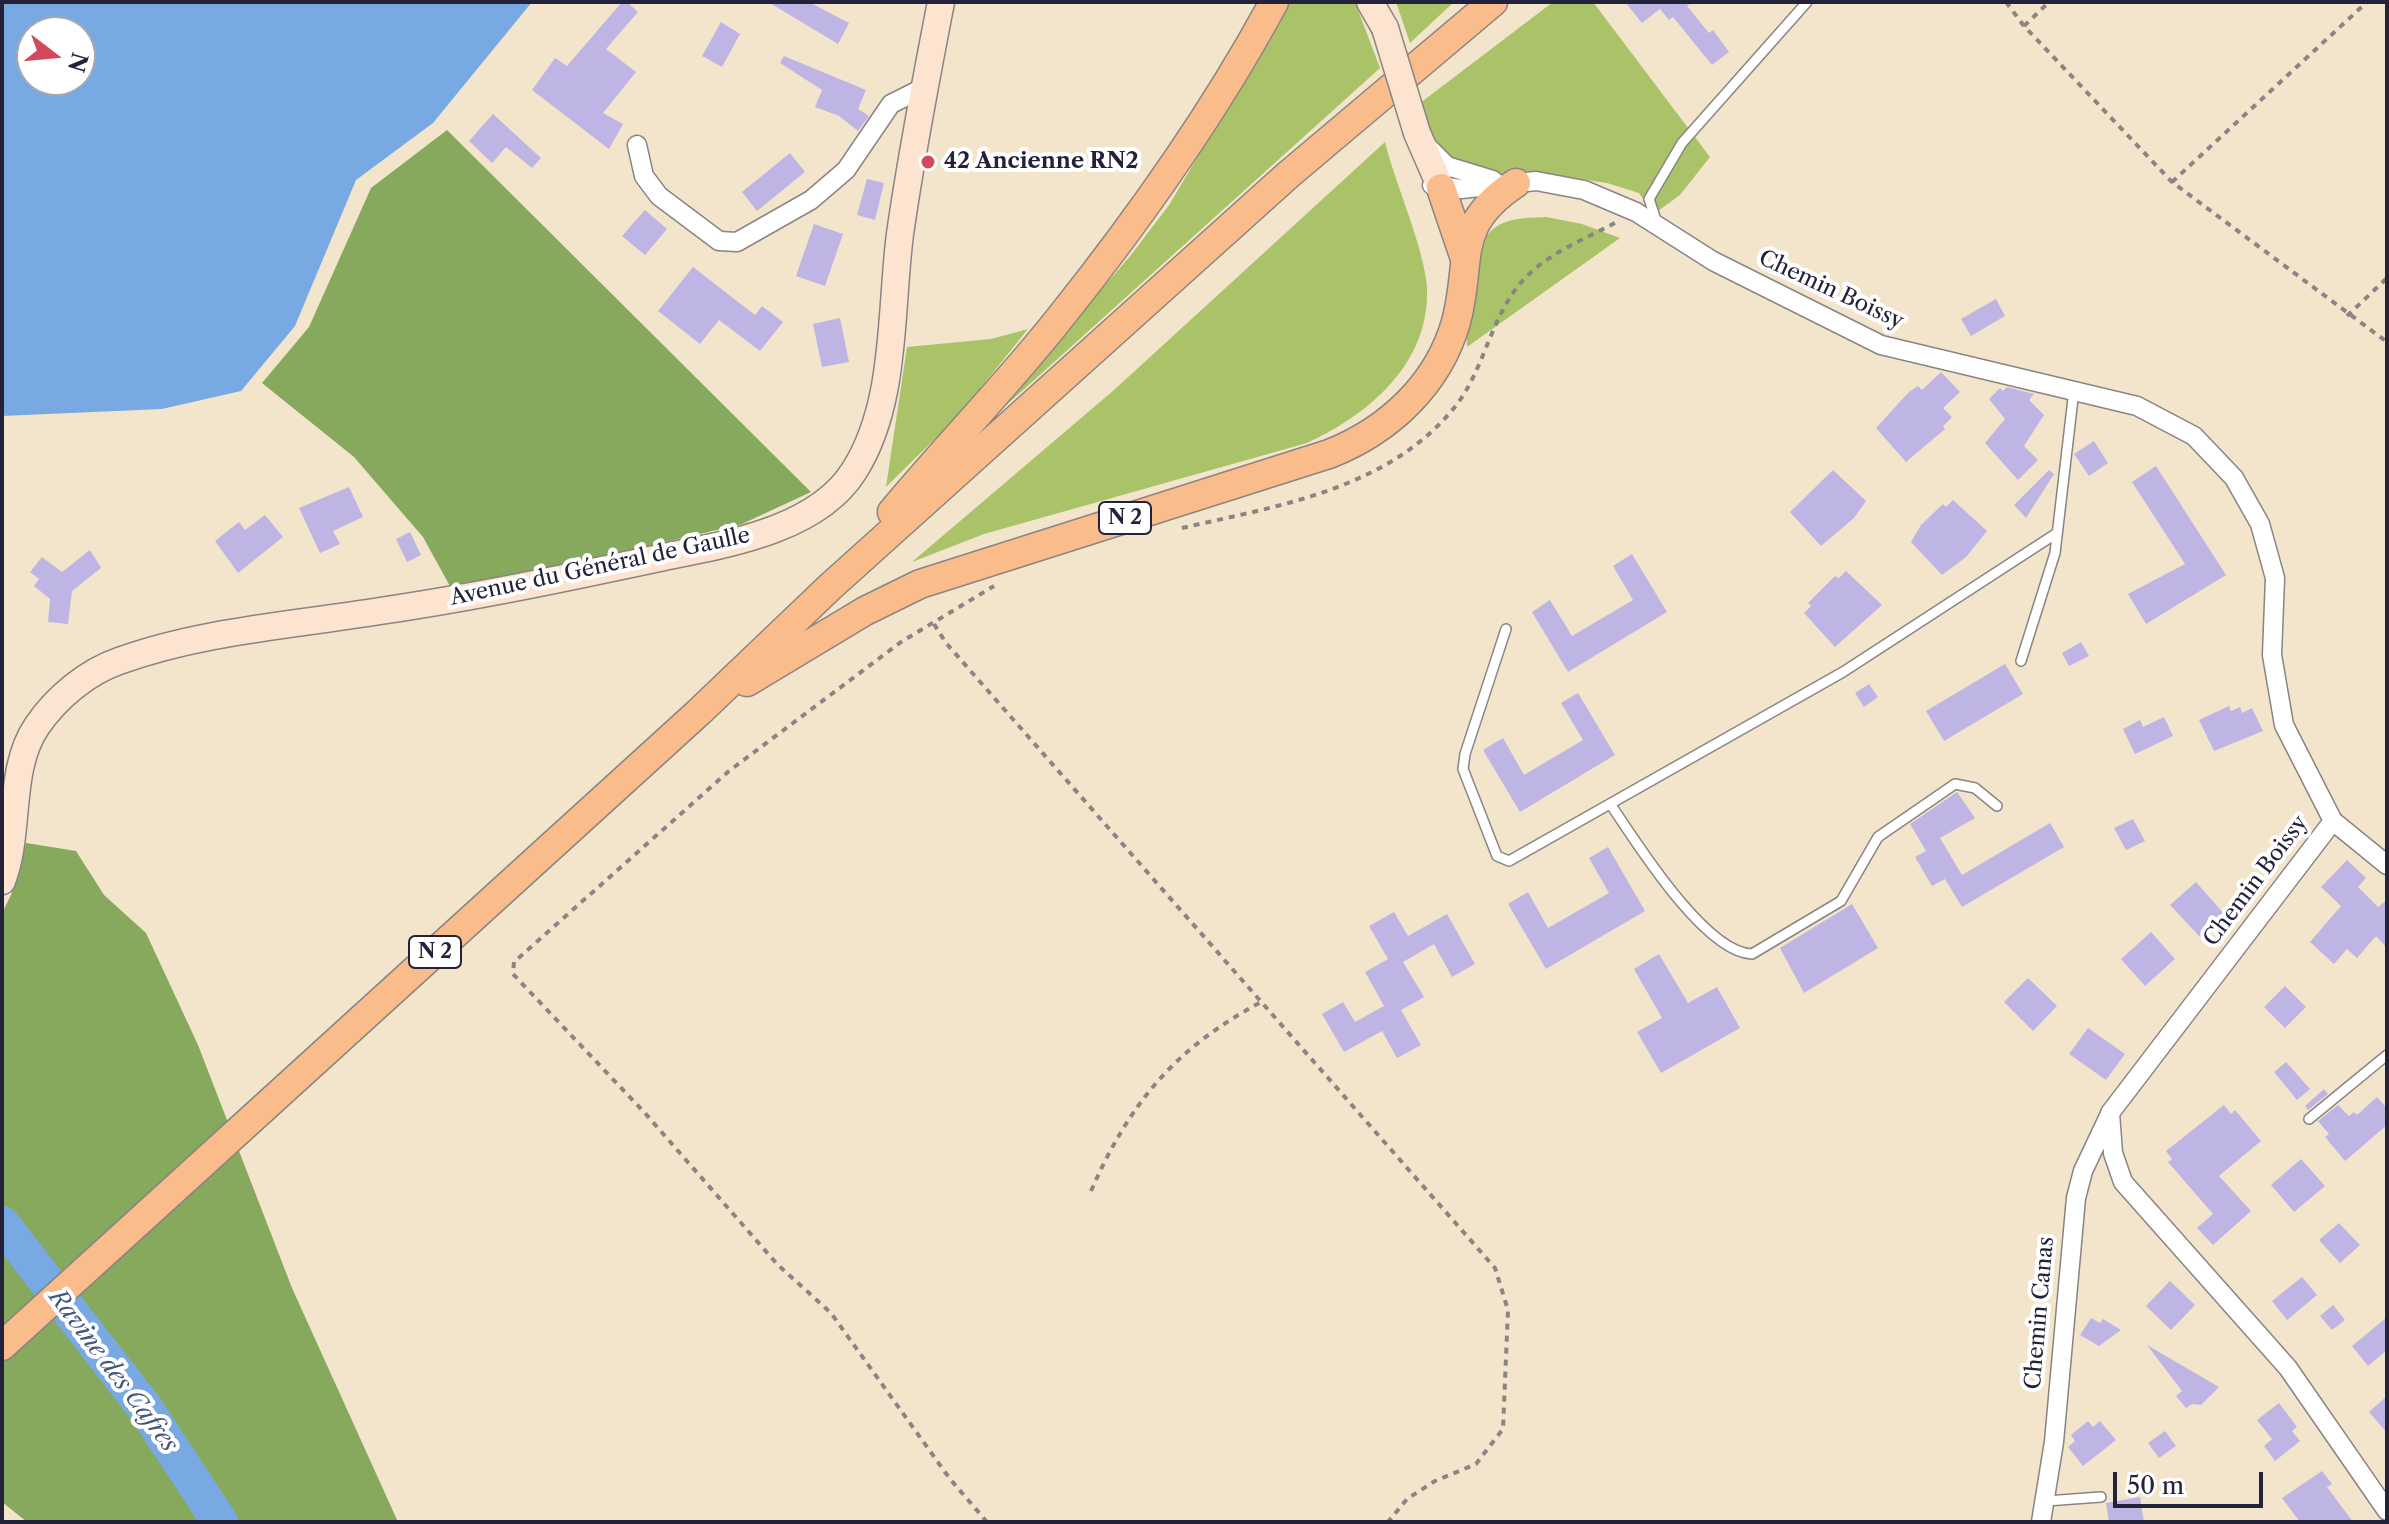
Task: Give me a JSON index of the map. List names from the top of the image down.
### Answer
{
  "streets": {
    "main road": ["N 2", "Avenue du Général de Gaulle"],
    "street": ["Chemin Boissy", "Chemin Canas"]
  },
  "crossings": [
    ["Chemin Boissy", "N 2"],
    ["Chemin Boissy", "Chemin Canas"]
  ],
  "water": ["Ravine des Cafres"],
  "places": ["42 Ancienne RN2"],
  "scale_bar": "50 m",
  "north": "right"
}
